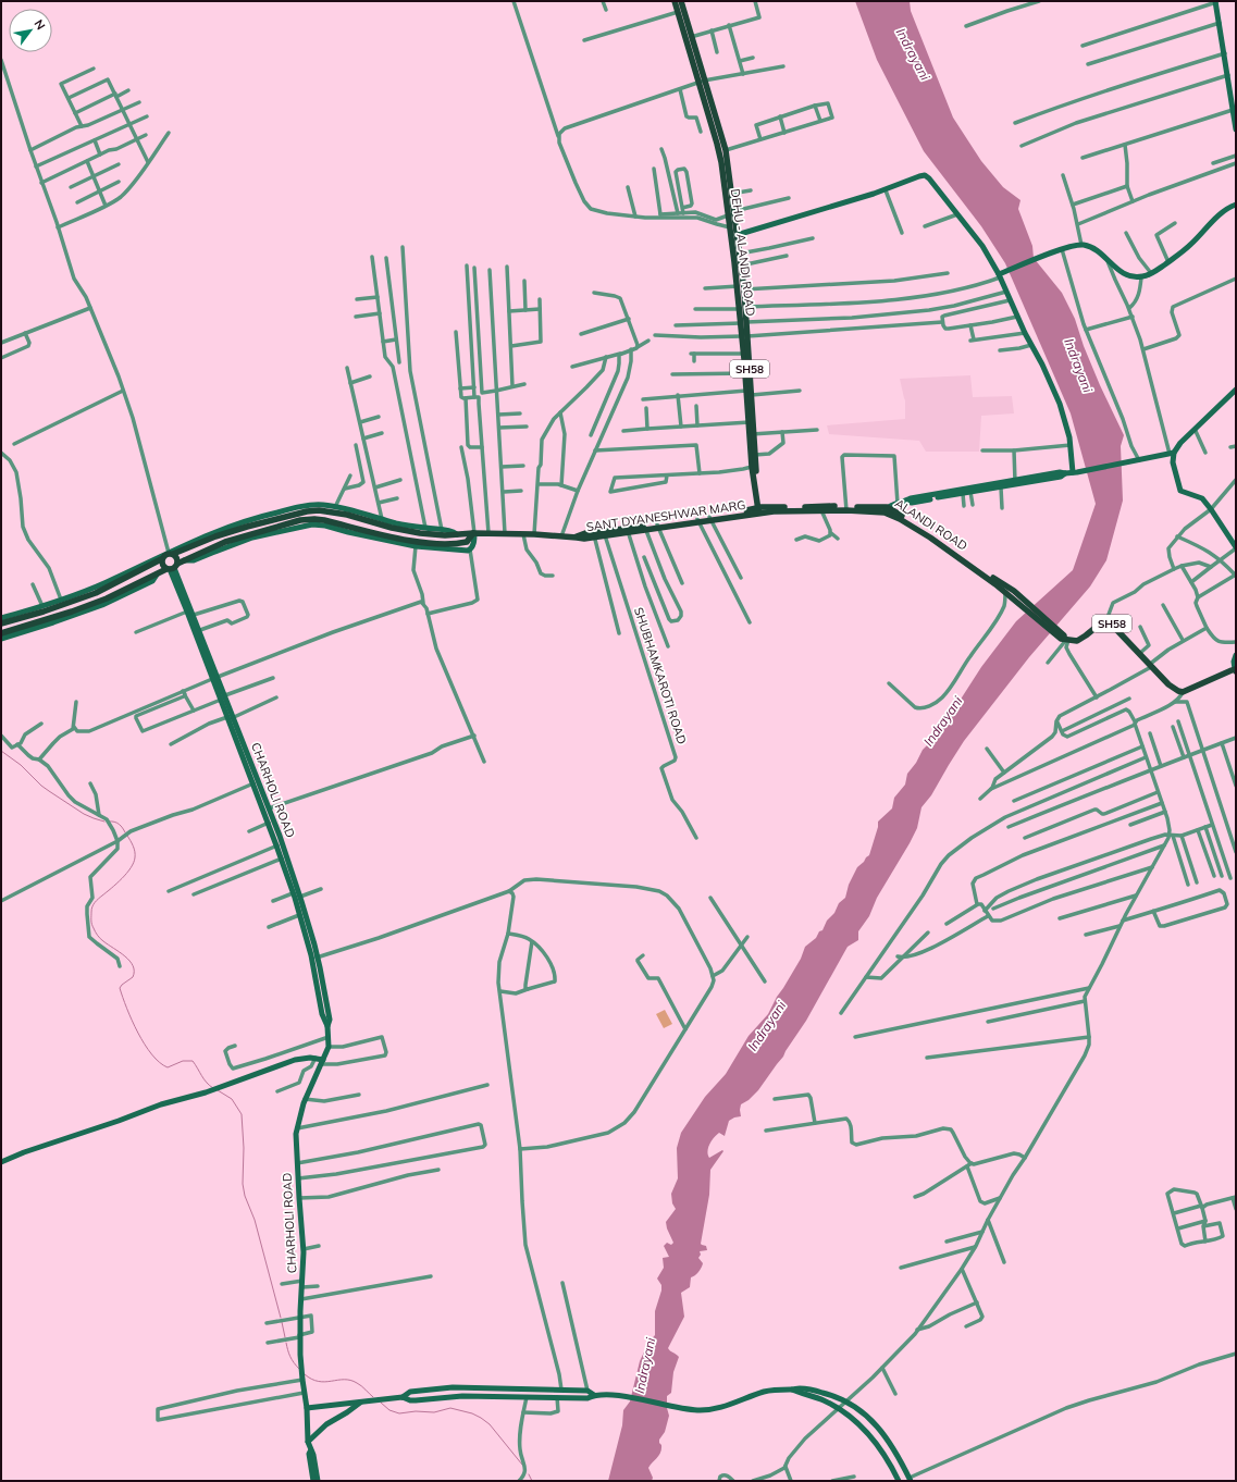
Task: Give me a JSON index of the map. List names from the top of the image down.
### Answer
{
  "streets": {
    "main road": [
      "DEHU - ALANDI ROAD",
      "SH58",
      "SANT DYANESHWAR MARG",
      "ALANDI ROAD"
    ],
    "street": ["SHUBHAMKAROTI ROAD", "CHARHOLI ROAD"]
  },
  "crossings": [
    ["DEHU - ALANDI ROAD", "SANT DYANESHWAR MARG"],
    ["DEHU - ALANDI ROAD", "ALANDI ROAD"],
    ["SH58", "ALANDI ROAD"],
    ["SANT DYANESHWAR MARG", "ALANDI ROAD"],
    ["SANT DYANESHWAR MARG", "SHUBHAMKAROTI ROAD"]
  ],
  "water": ["Indrayani"],
  "north": "top right"
}
